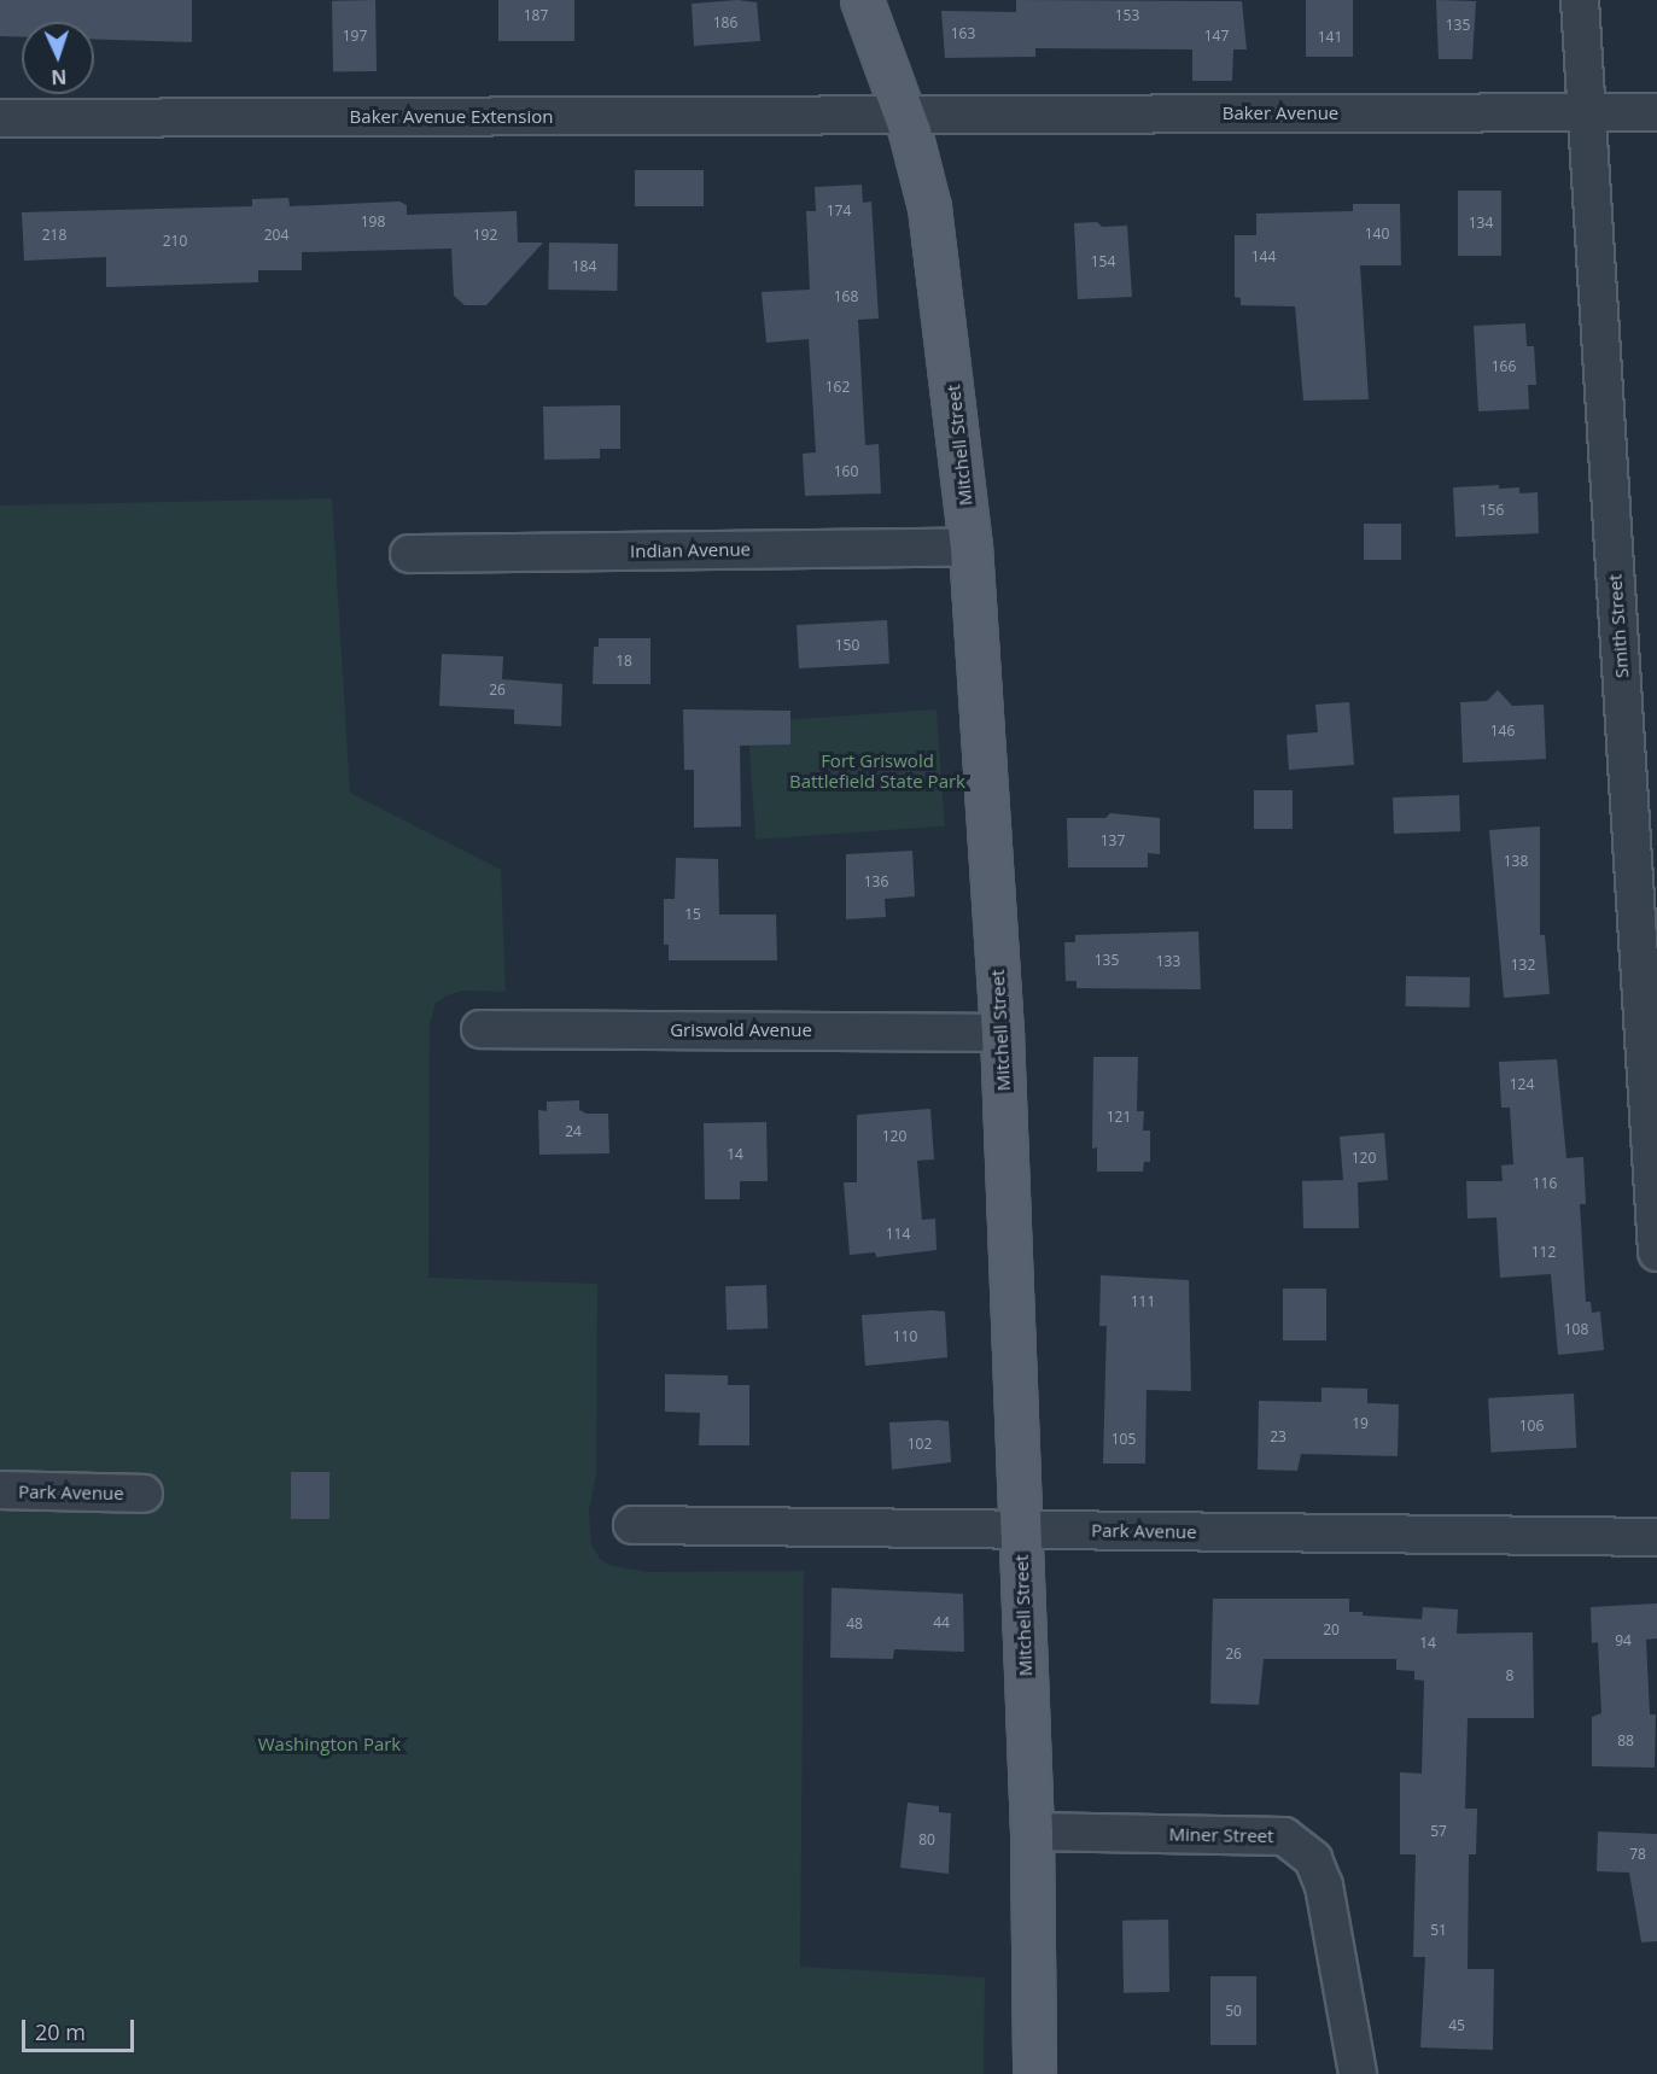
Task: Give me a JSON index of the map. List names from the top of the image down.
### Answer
{
  "streets": {
    "main road": ["Mitchell Street"],
    "street": [
      "Baker Avenue",
      "Baker Avenue Extension",
      "Indian Avenue",
      "Smith Street",
      "Griswold Avenue",
      "Park Avenue",
      "Miner Street"
    ]
  },
  "crossings": [
    ["Baker Avenue", "Baker Avenue Extension"],
    ["Baker Avenue", "Mitchell Street"],
    ["Baker Avenue", "Smith Street"],
    ["Baker Avenue Extension", "Mitchell Street"],
    ["Mitchell Street", "Indian Avenue"],
    ["Mitchell Street", "Griswold Avenue"],
    ["Mitchell Street", "Park Avenue"],
    ["Mitchell Street", "Miner Street"]
  ],
  "parks": ["Fort Griswold Battlefield State Park", "Washington Park"],
  "house_numbers": [
    "187",
    "153",
    "186",
    "135",
    "163",
    "197",
    "147",
    "141",
    "174",
    "198",
    "134",
    "140",
    "218",
    "204",
    "192",
    "210",
    "144",
    "154",
    "184",
    "168",
    "166",
    "162",
    "160",
    "156",
    "150",
    "18",
    "26",
    "146",
    "137",
    "138",
    "136",
    "15",
    "135",
    "133",
    "132",
    "124",
    "121",
    "24",
    "120",
    "14",
    "120",
    "116",
    "114",
    "112",
    "111",
    "108",
    "110",
    "19",
    "106",
    "23",
    "105",
    "102",
    "44",
    "48",
    "20",
    "94",
    "14",
    "26",
    "8",
    "88",
    "57",
    "80",
    "78",
    "51",
    "50",
    "45"
  ],
  "scale_bar": "20 m",
  "north": "bottom"
}
